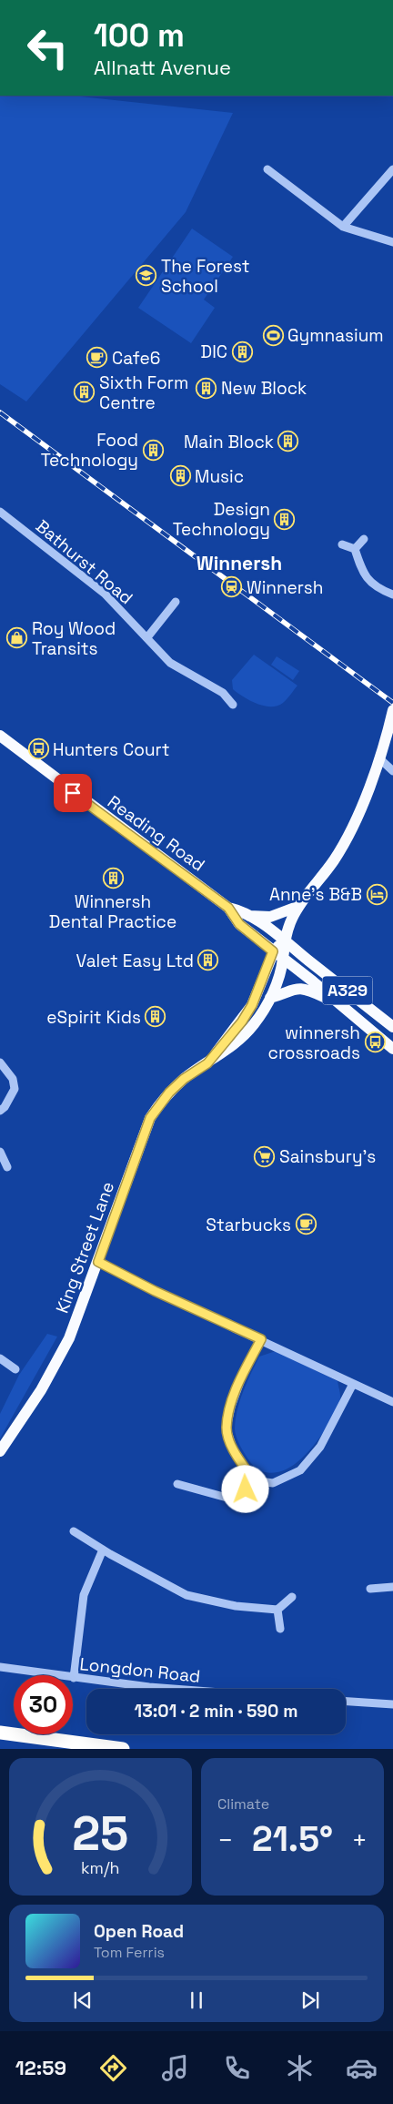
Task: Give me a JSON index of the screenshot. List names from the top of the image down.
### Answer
{
  "streets": {
    "main road": ["Reading Road", "A329", "King Street Lane"],
    "street": ["Bathurst Road", "Longdon Road"]
  },
  "crossings": [
    ["Reading Road", "King Street Lane"]
  ],
  "districts": ["Winnersh"],
  "places": {
    "school or university": ["The Forest School"],
    "sports": ["Gymnasium"],
    "building": [
      "DIC",
      "New Block",
      "Sixth Form Centre",
      "Main Block",
      "Food Technology",
      "Music",
      "Design Technology",
      "Winnersh Dental Practice",
      "Valet Easy Ltd",
      "eSpirit Kids"
    ],
    "cafe": ["Cafe6", "Starbucks"],
    "station": ["Winnersh"],
    "shop": ["Roy Wood Transits"],
    "bus stop": ["Hunters Court", "winnersh crossroads"],
    "hotel": ["Anne's B&B"],
    "supermarket": ["Sainsbury's"]
  },
  "page": {
    "turn": ["100 m", "Allnatt Avenue"],
    "limit": "30",
    "trip": "13:01 · 2 min · 590 m",
    "tile": "Climate",
    "heat": ["−", "21.5°", "+"],
    "song": ["Open Road", "Tom Ferris"],
    "tabs": "12:59",
    "gauge": ["25", "km/h"]
  }
}
